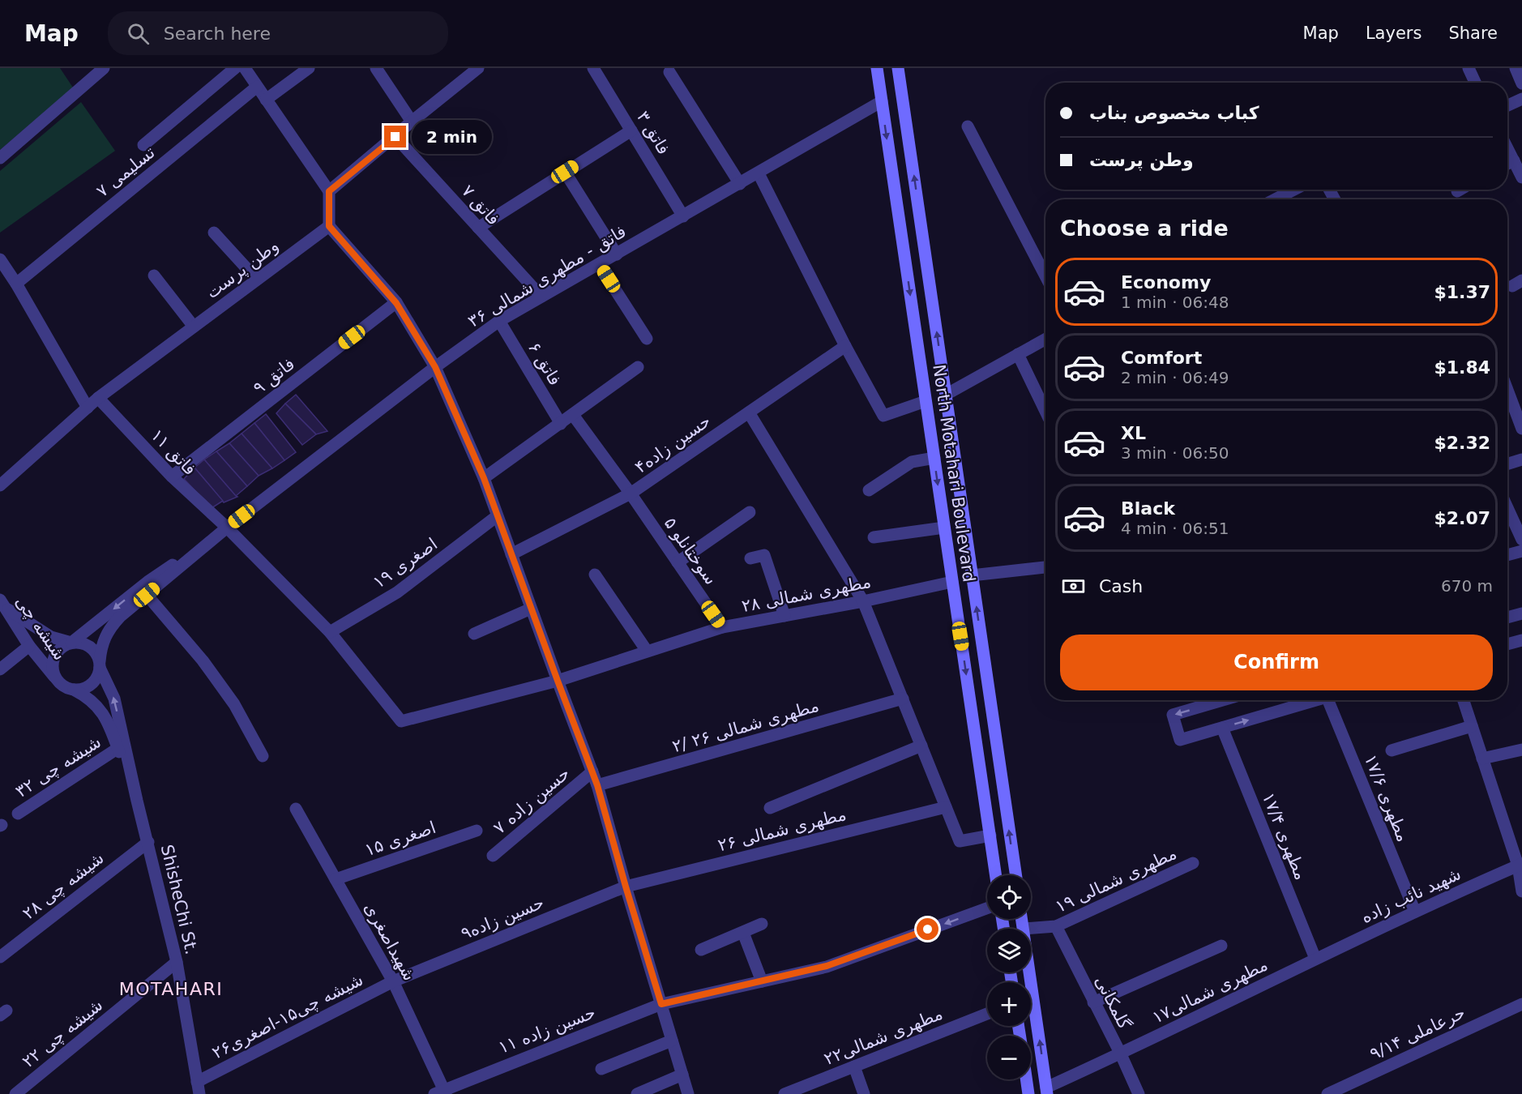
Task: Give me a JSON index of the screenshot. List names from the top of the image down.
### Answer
{
  "streets": {
    "main road": ["North Motahari Boulevard"],
    "street": [
      "فاتق ۳",
      "تسلیمی ۷",
      "فاتق ۷",
      "وطن پرست",
      "فاتق - مطهری شمالی ۳۶",
      "فاتق ۶",
      "فاتق ۹",
      "حسین زاده۴",
      "فاتق ۱۱",
      "سوختانلو ۵",
      "اصغری ۱۹",
      "مطهری شمالی ۲۸",
      "شیشه چی",
      "مطهری شمالی ۲۶ /۲",
      "شیشه چی ۳۲",
      "مطهری ۱۷/۶",
      "حسین زاده ۷",
      "مطهری شمالی ۲۶",
      "مطهری ۱۷/۴",
      "اصغری ۱۵",
      "مطهری شمالی ۱۹",
      "شیشه چی ۲۸",
      "شهید نائب زاده",
      "ShisheChi St.",
      "حسین زاده۹",
      "شهیداصغری",
      "مطهری شمالی۱۷",
      "گلمکانی",
      "شیشه چی۱۵-اصغری۲۶",
      "حسین زاده ۱۱",
      "شیشه چی ۲۲",
      "حرعاملی ۹/۱۴",
      "مطهری شمالی۲۲"
    ]
  },
  "crossings": [
    ["فاتق ۳", "فاتق - مطهری شمالی ۳۶"],
    ["فاتق ۷", "فاتق - مطهری شمالی ۳۶"],
    ["وطن پرست", "فاتق ۱۱"],
    ["فاتق - مطهری شمالی ۳۶", "فاتق ۶"],
    ["فاتق - مطهری شمالی ۳۶", "فاتق ۱۱"],
    ["فاتق - مطهری شمالی ۳۶", "North Motahari Boulevard"],
    ["فاتق ۹", "فاتق ۱۱"],
    ["حسین زاده۴", "سوختانلو ۵"],
    ["North Motahari Boulevard", "مطهری شمالی ۲۸"],
    ["سوختانلو ۵", "مطهری شمالی ۲۸"],
    ["اصغری ۱۹", "مطهری شمالی ۲۸"],
    ["شیشه چی", "ShisheChi St."],
    ["شیشه چی ۳۲", "ShisheChi St."],
    ["مطهری ۱۷/۶", "شهید نائب زاده"],
    ["مطهری شمالی ۲۶", "حسین زاده۹"],
    ["مطهری ۱۷/۴", "شهید نائب زاده"],
    ["مطهری ۱۷/۴", "مطهری شمالی۱۷"],
    ["اصغری ۱۵", "شهیداصغری"],
    ["مطهری شمالی ۱۹", "گلمکانی"],
    ["شیشه چی ۲۸", "ShisheChi St."],
    ["شهید نائب زاده", "مطهری شمالی۱۷"],
    ["ShisheChi St.", "شیشه چی۱۵-اصغری۲۶"],
    ["ShisheChi St.", "شیشه چی ۲۲"],
    ["حسین زاده۹", "شهیداصغری"],
    ["حسین زاده۹", "شیشه چی۱۵-اصغری۲۶"],
    ["شهیداصغری", "شیشه چی۱۵-اصغری۲۶"],
    ["شهیداصغری", "حسین زاده ۱۱"],
    ["مطهری شمالی۱۷", "گلمکانی"]
  ],
  "one_way": ["حسین زاده ۱۱"],
  "districts": ["MOTAHARI"],
  "page": {
    "header": "Map",
    "search": "Search here",
    "nav": ["Map", "Layers", "Share"],
    "banner": ["كباب مخصوص بناب", "وطن پرست"],
    "bubble": "2 min",
    "heading": "Choose a ride",
    "list": [
      {
        "name": "Economy",
        "note": "1 min · 06:48",
        "value": "$1.37"
      },
      {
        "name": "Comfort",
        "note": "2 min · 06:49",
        "value": "$1.84"
      },
      {
        "name": "XL",
        "note": "3 min · 06:50",
        "value": "$2.32"
      },
      {
        "name": "Black",
        "note": "4 min · 06:51",
        "value": "$2.07"
      }
    ],
    "pay": ["Cash", "670 m"],
    "buttons": "Confirm",
    "map_buttons": ["+", "−"]
  }
}
